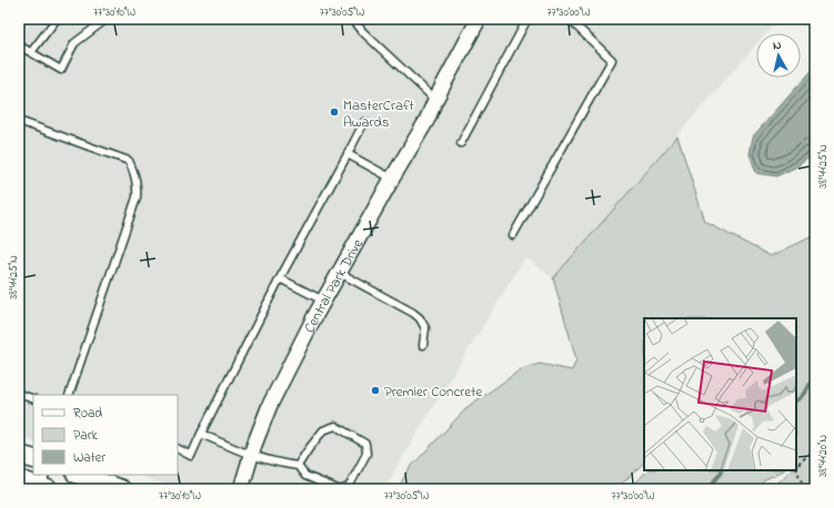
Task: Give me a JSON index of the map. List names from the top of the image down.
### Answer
{
  "streets": {
    "street": ["Central Park Drive"]
  },
  "places": ["MasterCraft Awards", "Premier Concrete"],
  "legend": ["Road", "Park", "Water"],
  "north": "top",
  "coordinates": [
    "77°30'10\"W",
    "77°30'05\"W",
    "77°30'00\"W",
    "38°44'25\"N",
    "38°44'20\"N"
  ]
}
